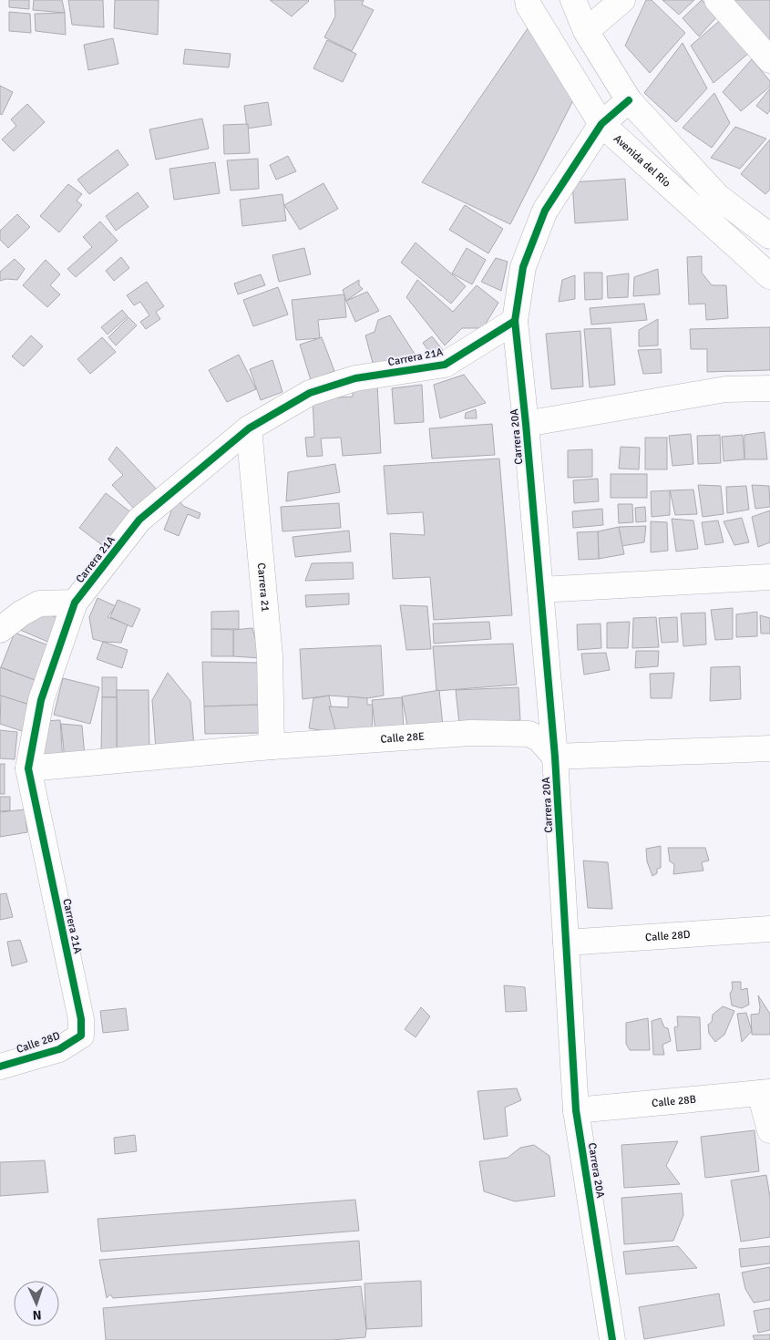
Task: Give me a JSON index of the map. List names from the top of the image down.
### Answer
{
  "streets": {
    "street": [
      "Avenida del Río",
      "Carrera 21A",
      "Carrera 20A",
      "Carrera 21",
      "Calle 28E",
      "Calle 28D",
      "Calle 28B"
    ]
  },
  "crossings": [
    ["Avenida del Río", "Carrera 20A"],
    ["Carrera 21A", "Carrera 20A"],
    ["Carrera 21A", "Carrera 21"],
    ["Carrera 21A", "Calle 28E"],
    ["Carrera 21A", "Calle 28D"],
    ["Carrera 20A", "Calle 28E"],
    ["Carrera 20A", "Calle 28D"],
    ["Carrera 20A", "Calle 28B"],
    ["Carrera 21", "Calle 28E"]
  ],
  "north": "bottom"
}
